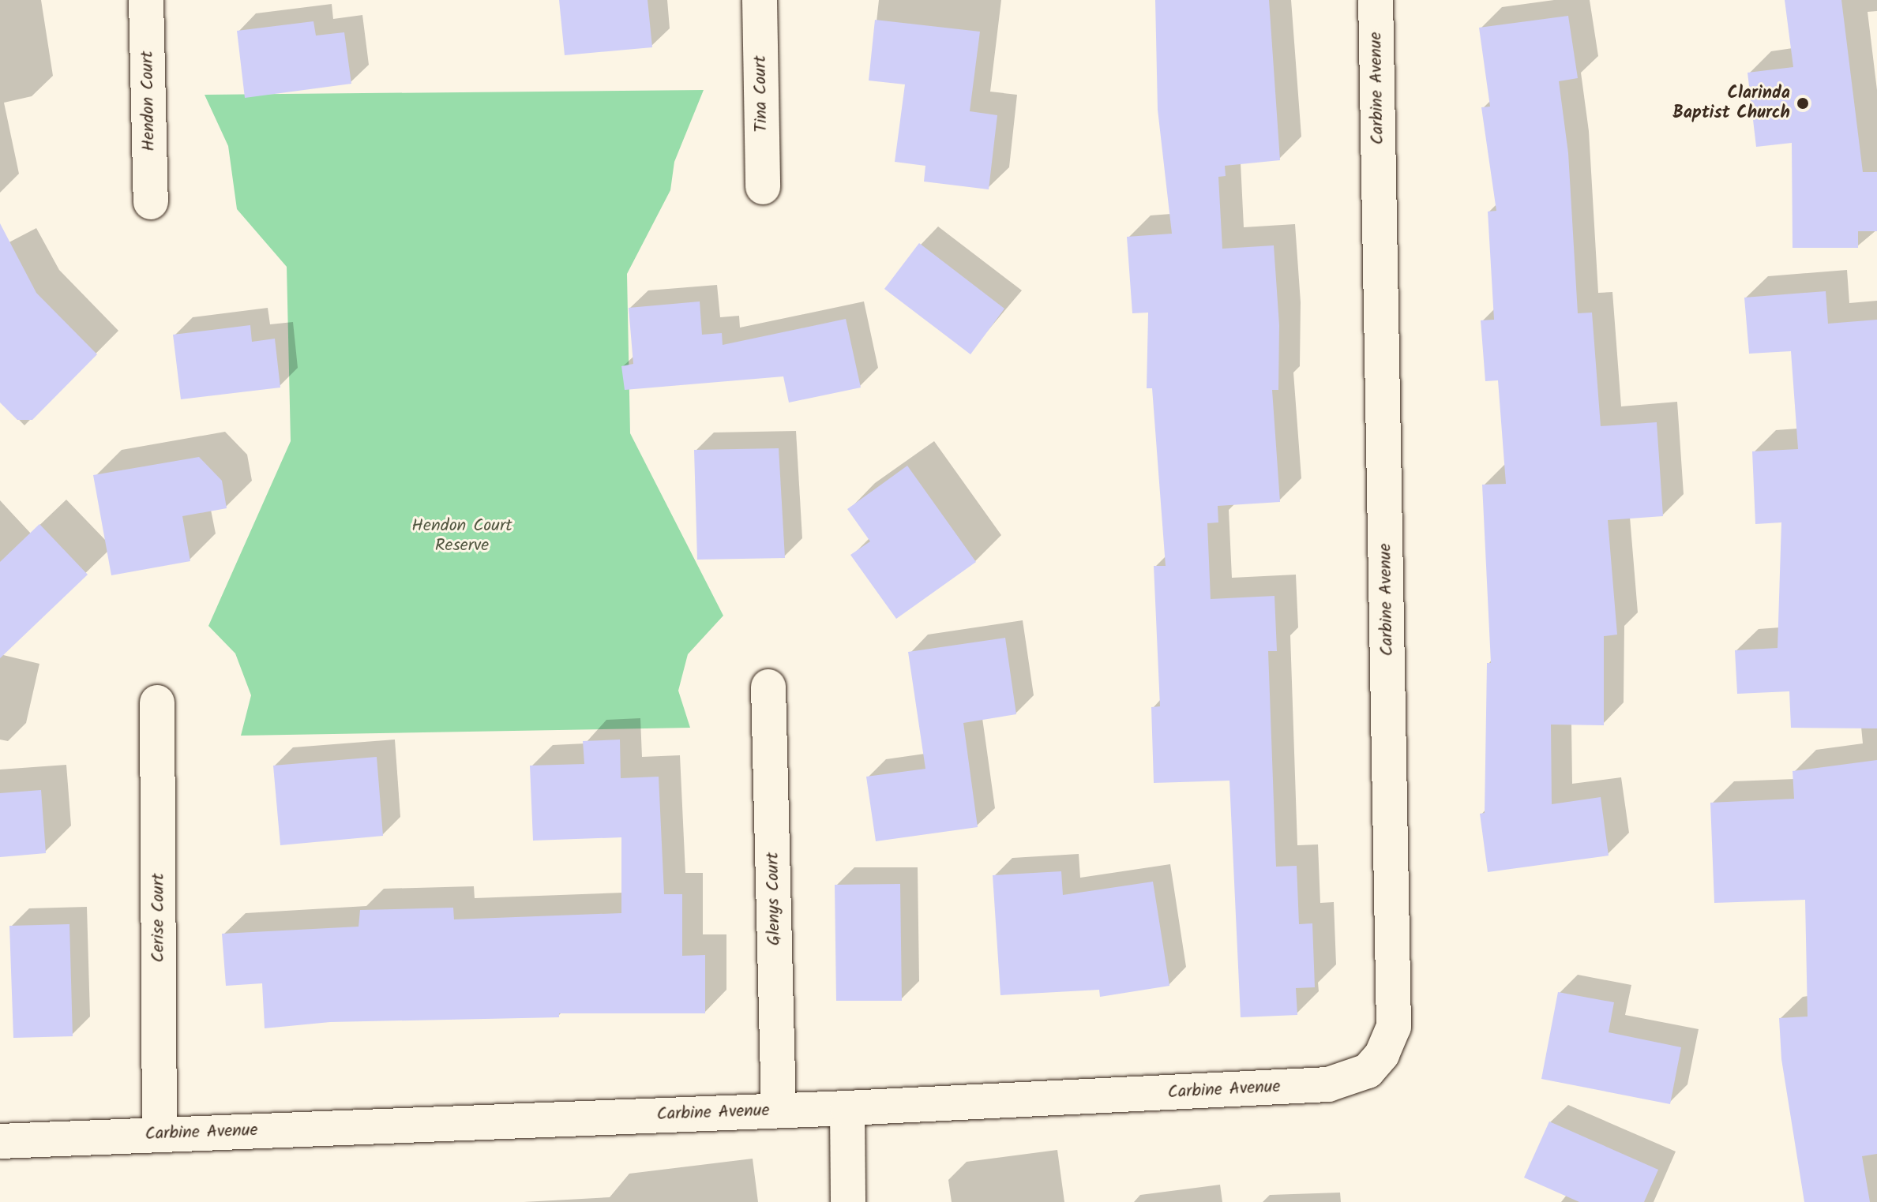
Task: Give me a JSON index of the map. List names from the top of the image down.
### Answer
{
  "streets": {
    "street": [
      "Carbine Avenue",
      "Tina Court",
      "Hendon Court",
      "Glenys Court",
      "Cerise Court"
    ]
  },
  "crossings": [
    ["Carbine Avenue", "Glenys Court"],
    ["Carbine Avenue", "Cerise Court"]
  ],
  "parks": ["Hendon Court Reserve"],
  "places": ["Clarinda Baptist Church"]
}
